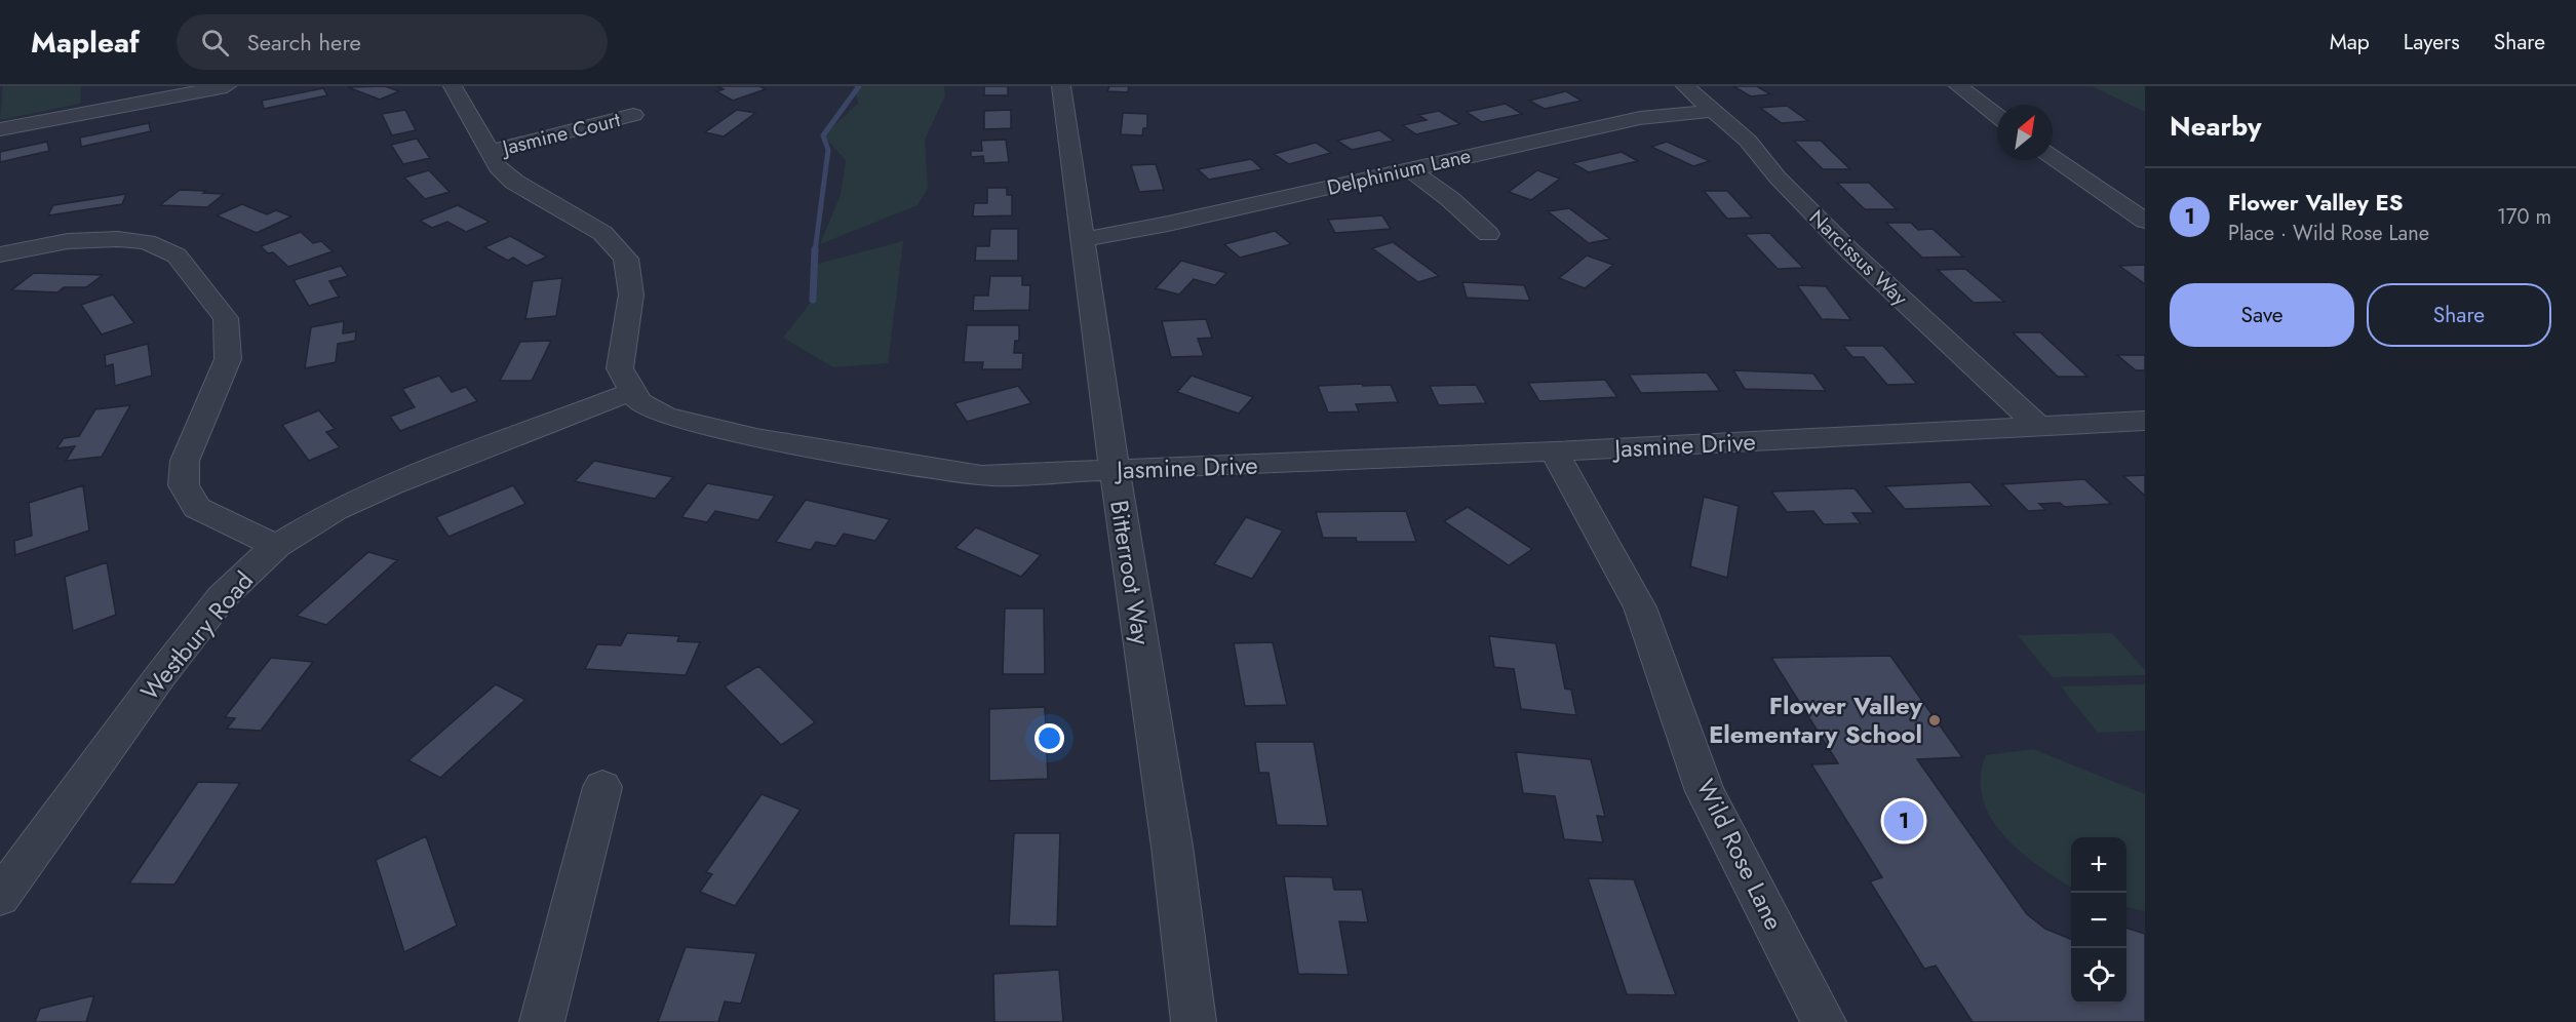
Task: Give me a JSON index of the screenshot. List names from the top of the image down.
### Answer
{
  "streets": {
    "street": [
      "Jasmine Court",
      "Delphinium Lane",
      "Narcissus Way",
      "Jasmine Drive",
      "Bitterroot Way",
      "Westbury Road",
      "Wild Rose Lane"
    ]
  },
  "crossings": [
    ["Jasmine Court", "Jasmine Drive"],
    ["Delphinium Lane", "Narcissus Way"],
    ["Delphinium Lane", "Bitterroot Way"],
    ["Narcissus Way", "Jasmine Drive"],
    ["Jasmine Drive", "Bitterroot Way"],
    ["Jasmine Drive", "Westbury Road"],
    ["Jasmine Drive", "Wild Rose Lane"]
  ],
  "places": ["Flower Valley Elementary School"],
  "north": "top right",
  "page": {
    "header": "Mapleaf",
    "search": "Search here",
    "nav": ["Map", "Layers", "Share"],
    "heading": "Nearby",
    "list": [
      {
        "mark": "1",
        "name": "Flower Valley ES",
        "note": "Place · Wild Rose Lane",
        "value": "170 m"
      }
    ],
    "buttons": ["Save", "Share"],
    "pins": "1",
    "map_buttons": ["+", "−"]
  }
}
